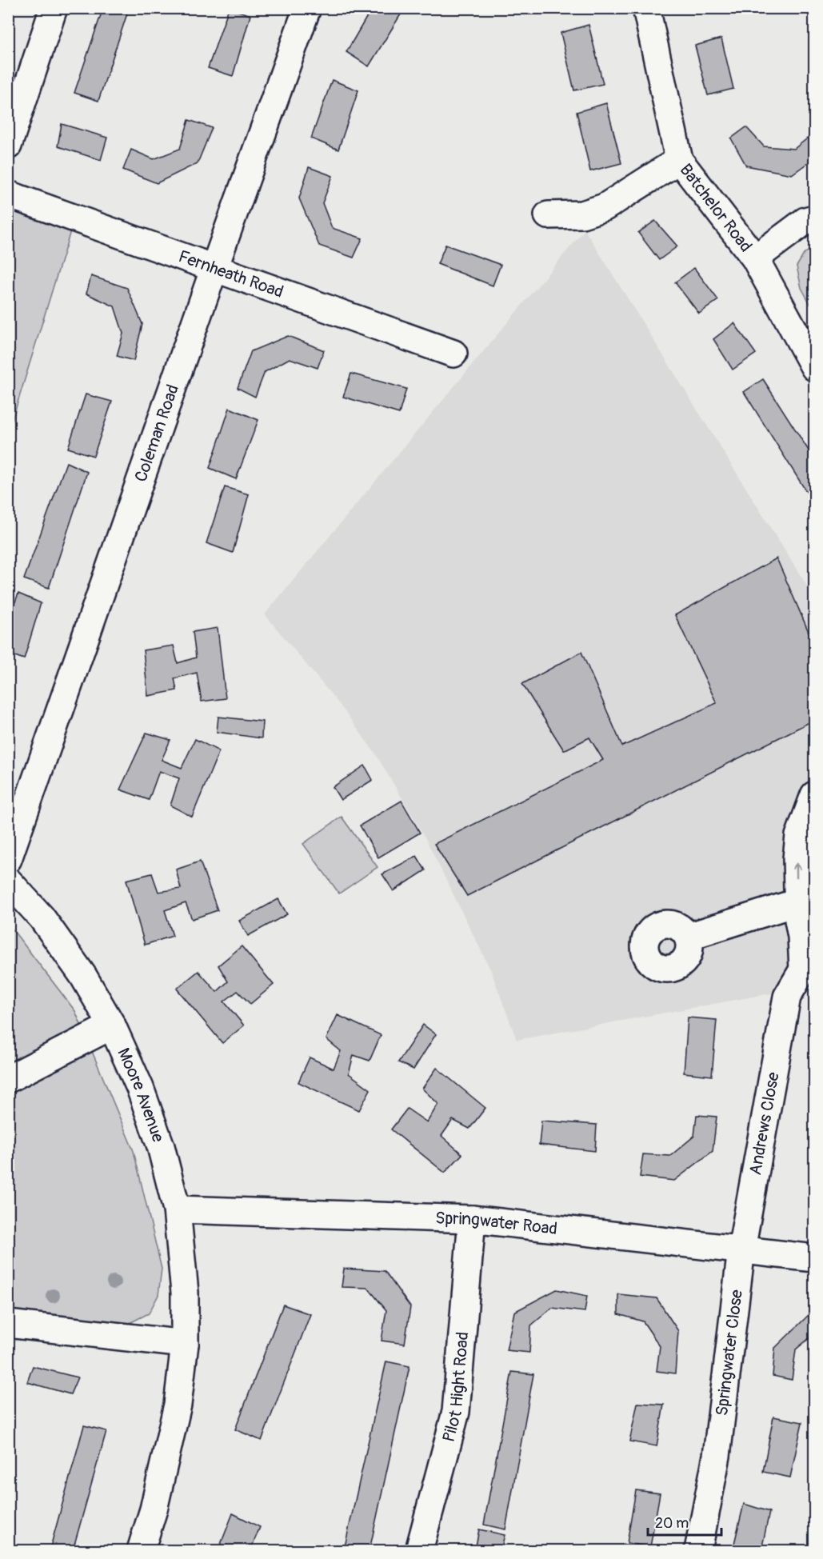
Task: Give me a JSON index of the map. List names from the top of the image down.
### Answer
{
  "streets": {
    "street": [
      "Batchelor Road",
      "Fernheath Road",
      "Coleman Road",
      "Moore Avenue",
      "Andrews Close",
      "Springwater Road",
      "Springwater Close",
      "Pilot Hight Road"
    ]
  },
  "crossings": [
    ["Fernheath Road", "Coleman Road"],
    ["Moore Avenue", "Springwater Road"],
    ["Andrews Close", "Springwater Road"],
    ["Andrews Close", "Springwater Close"],
    ["Springwater Road", "Springwater Close"],
    ["Springwater Road", "Pilot Hight Road"]
  ],
  "scale_bar": "20 m"
}
